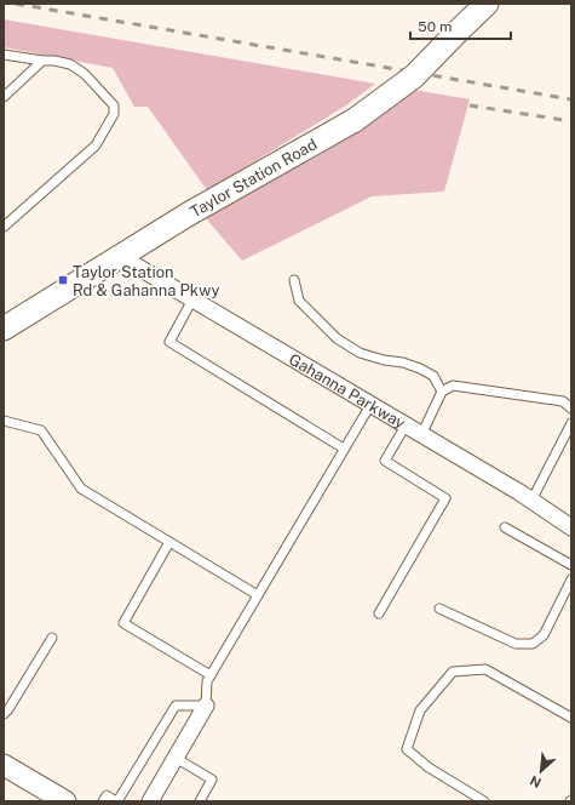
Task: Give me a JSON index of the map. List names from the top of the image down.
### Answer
{
  "streets": {
    "main road": ["Taylor Station Road"],
    "street": ["Gahanna Parkway"]
  },
  "crossings": [
    ["Taylor Station Road", "Gahanna Parkway"]
  ],
  "places": {
    "transit": ["Taylor Station Rd & Gahanna Pkwy"]
  },
  "scale_bar": "50 m",
  "north": "bottom left"
}
